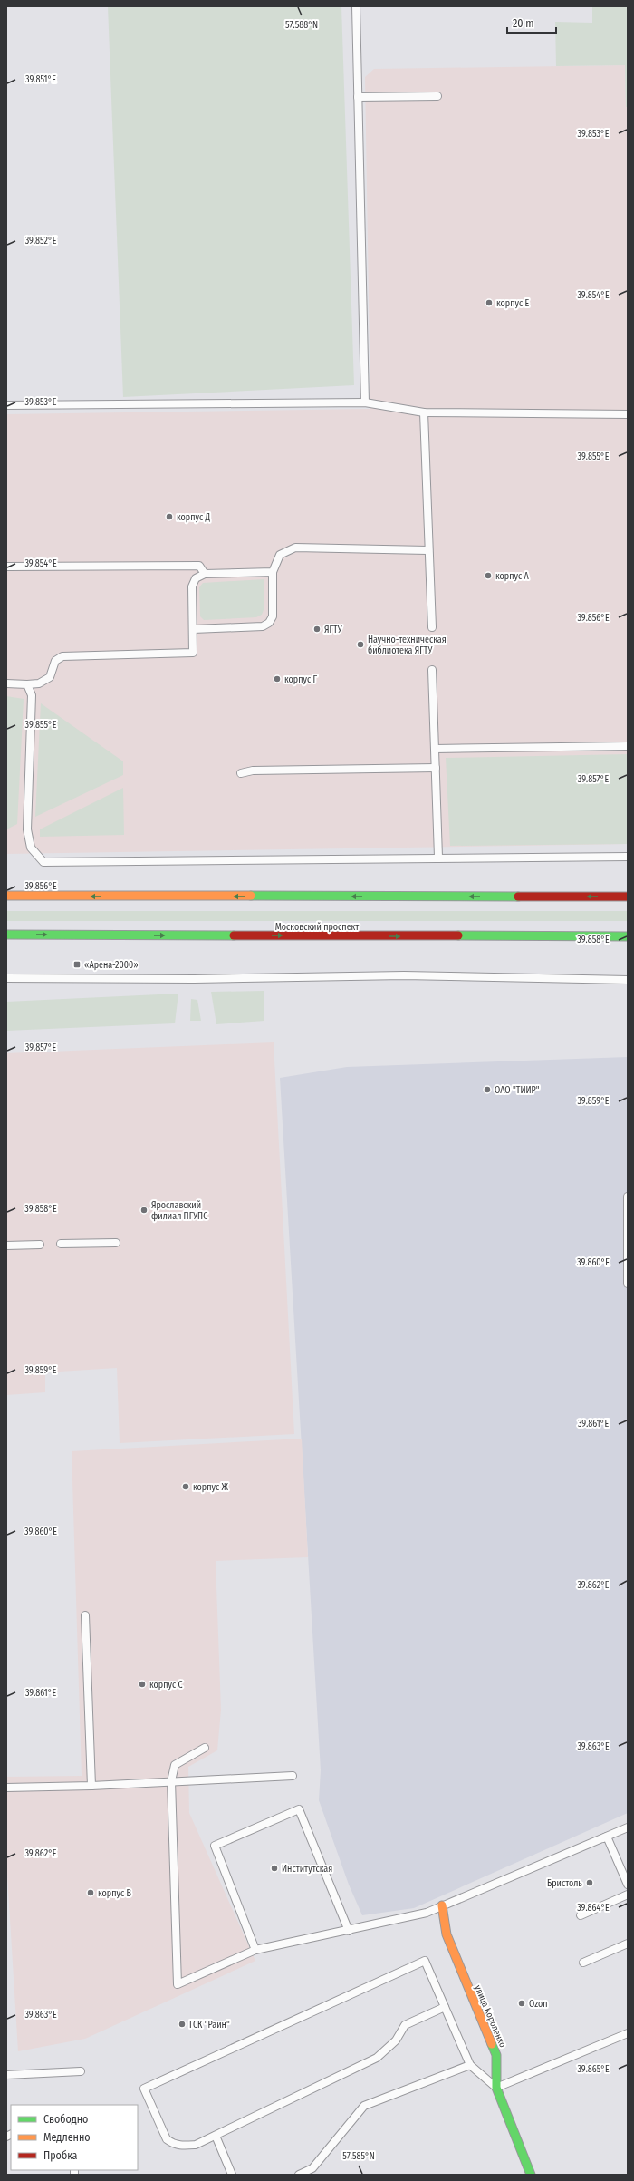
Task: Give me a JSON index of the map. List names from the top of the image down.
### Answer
{
  "streets": {
    "main road": ["Московский проспект", "улица Короленко"]
  },
  "places": {
    "other": [
      "корпус Е",
      "корпус Д",
      "корпус А",
      "ЯГТУ",
      "Научно-техническая библиотека ЯГТУ",
      "корпус Г",
      "ОАО \"ТИИР\"",
      "Ярославский филиал ПГУПС",
      "корпус Ж",
      "корпус С",
      "Институтская",
      "Бристоль",
      "корпус В",
      "Ozon",
      "ГСК \"Раин\""
    ],
    "transit": ["«Арена-2000»"]
  },
  "legend": ["Свободно", "Медленно", "Пробка"],
  "scale_bar": "20 m",
  "coordinates": [
    "57.588°N",
    "39.851°E",
    "39.853°E",
    "39.852°E",
    "39.854°E",
    "39.855°E",
    "39.856°E",
    "39.857°E",
    "39.858°E",
    "39.859°E",
    "39.860°E",
    "39.861°E",
    "39.862°E",
    "39.863°E",
    "39.864°E",
    "39.865°E",
    "57.585°N"
  ]
}
